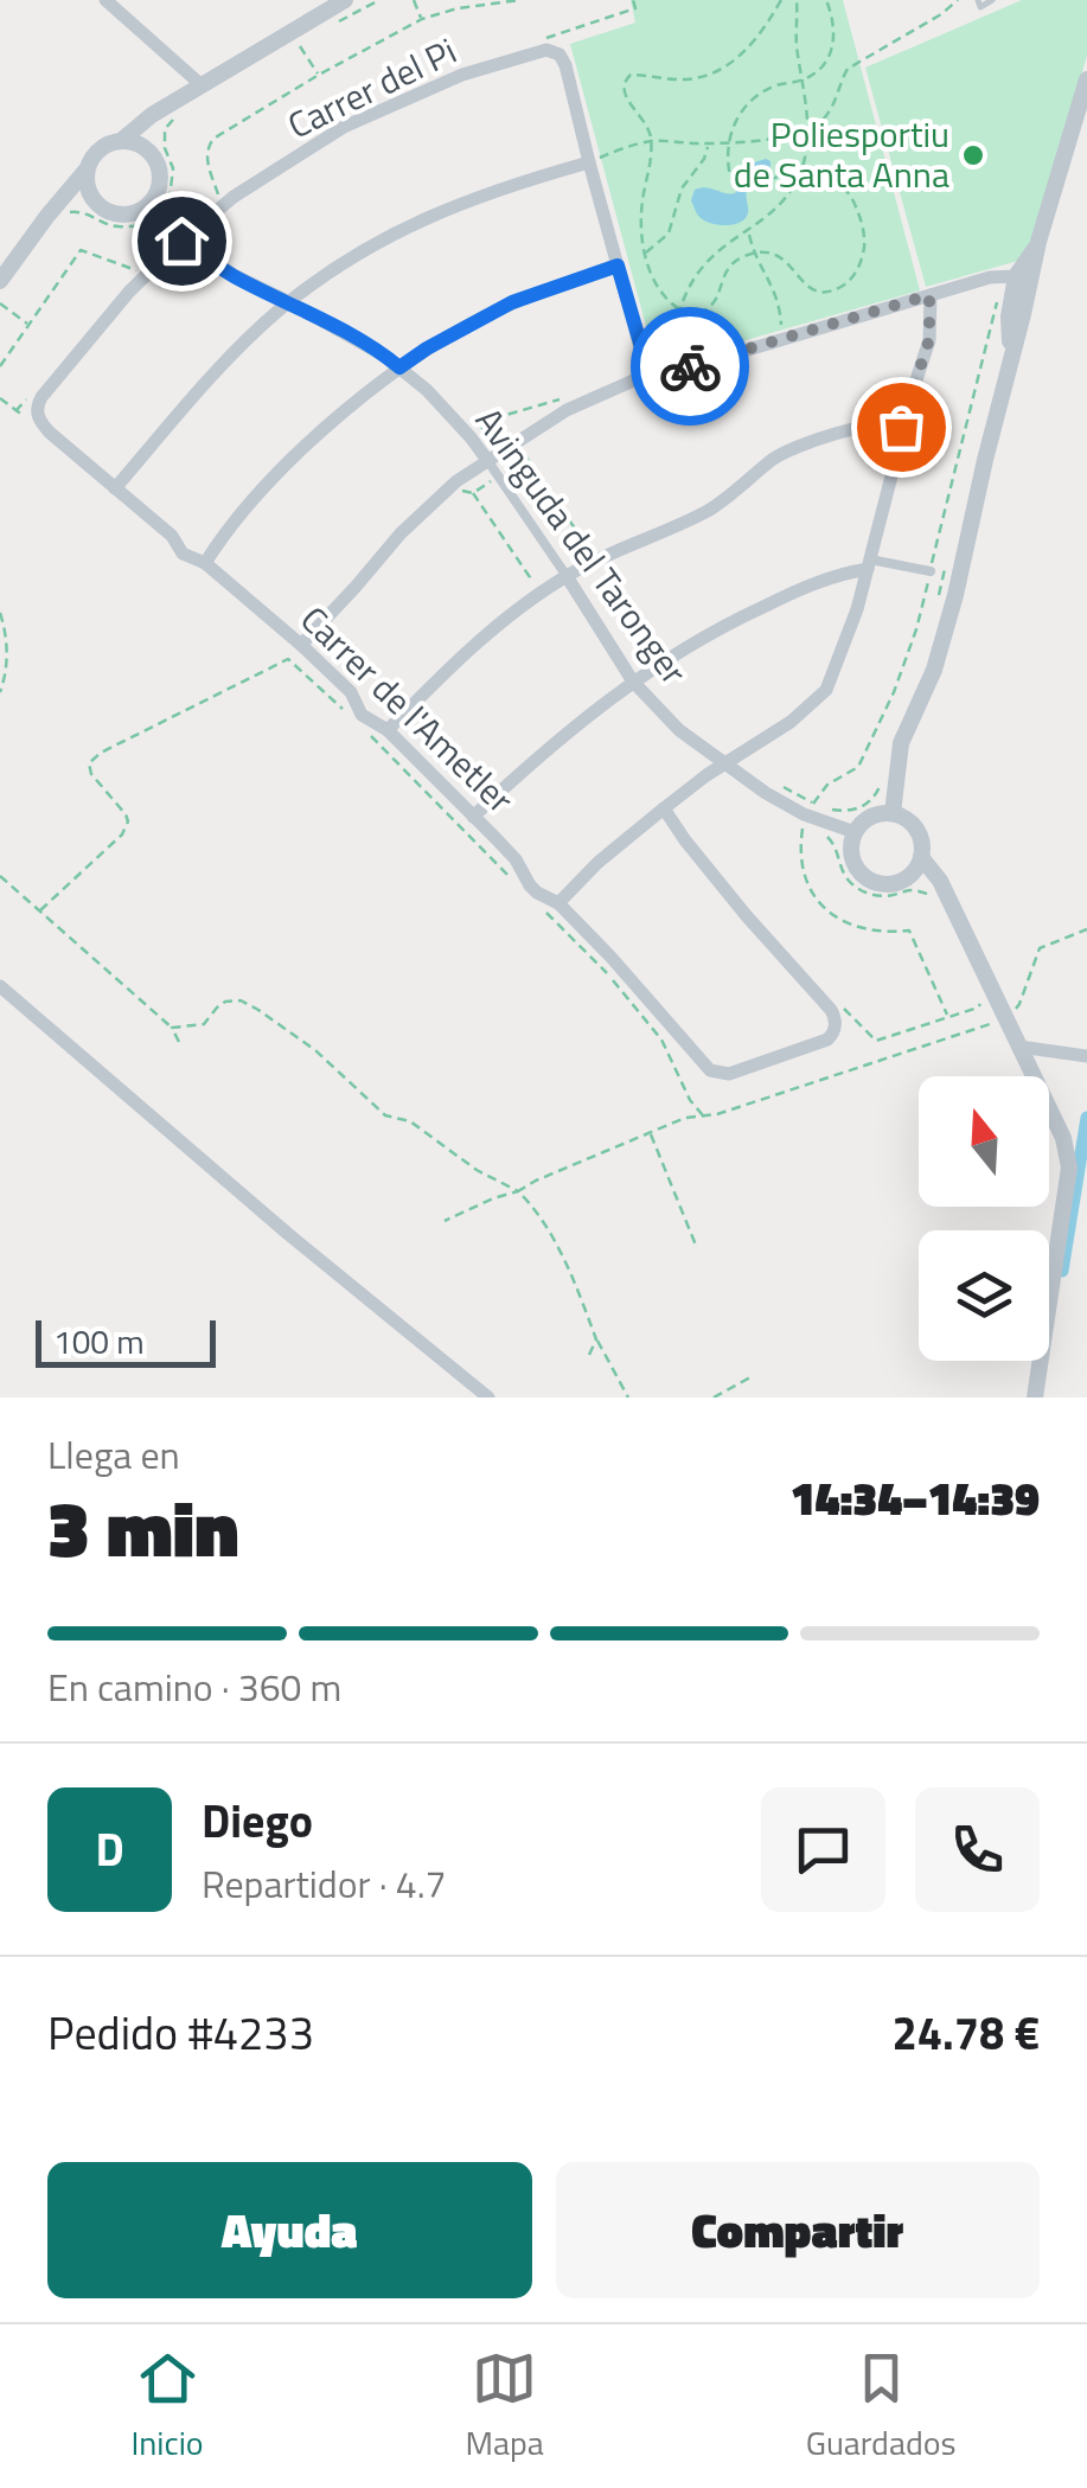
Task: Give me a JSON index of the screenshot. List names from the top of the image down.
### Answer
{
  "streets": {
    "street": ["Carrer del Pi", "Avinguda del Taronger", "Carrer de l'Ametler"]
  },
  "crossings": [
    ["Carrer del Pi", "Avinguda del Taronger"],
    ["Carrer del Pi", "Carrer de l'Ametler"]
  ],
  "places": ["Poliesportiu de Santa Anna"],
  "scale_bar": "100 m",
  "north": "top",
  "page": {
    "scale": "100 m",
    "heading": ["3 min", "Llega en", "14:34–14:39"],
    "panel": [
      "Diego",
      "Repartidor · 4.7",
      "Pedido #4233",
      "24.78 €"
    ],
    "bar": "En camino · 360 m",
    "round": "D",
    "buttons": ["Ayuda", "Compartir"],
    "tabs": ["Inicio", "Mapa", "Guardados"]
  }
}
